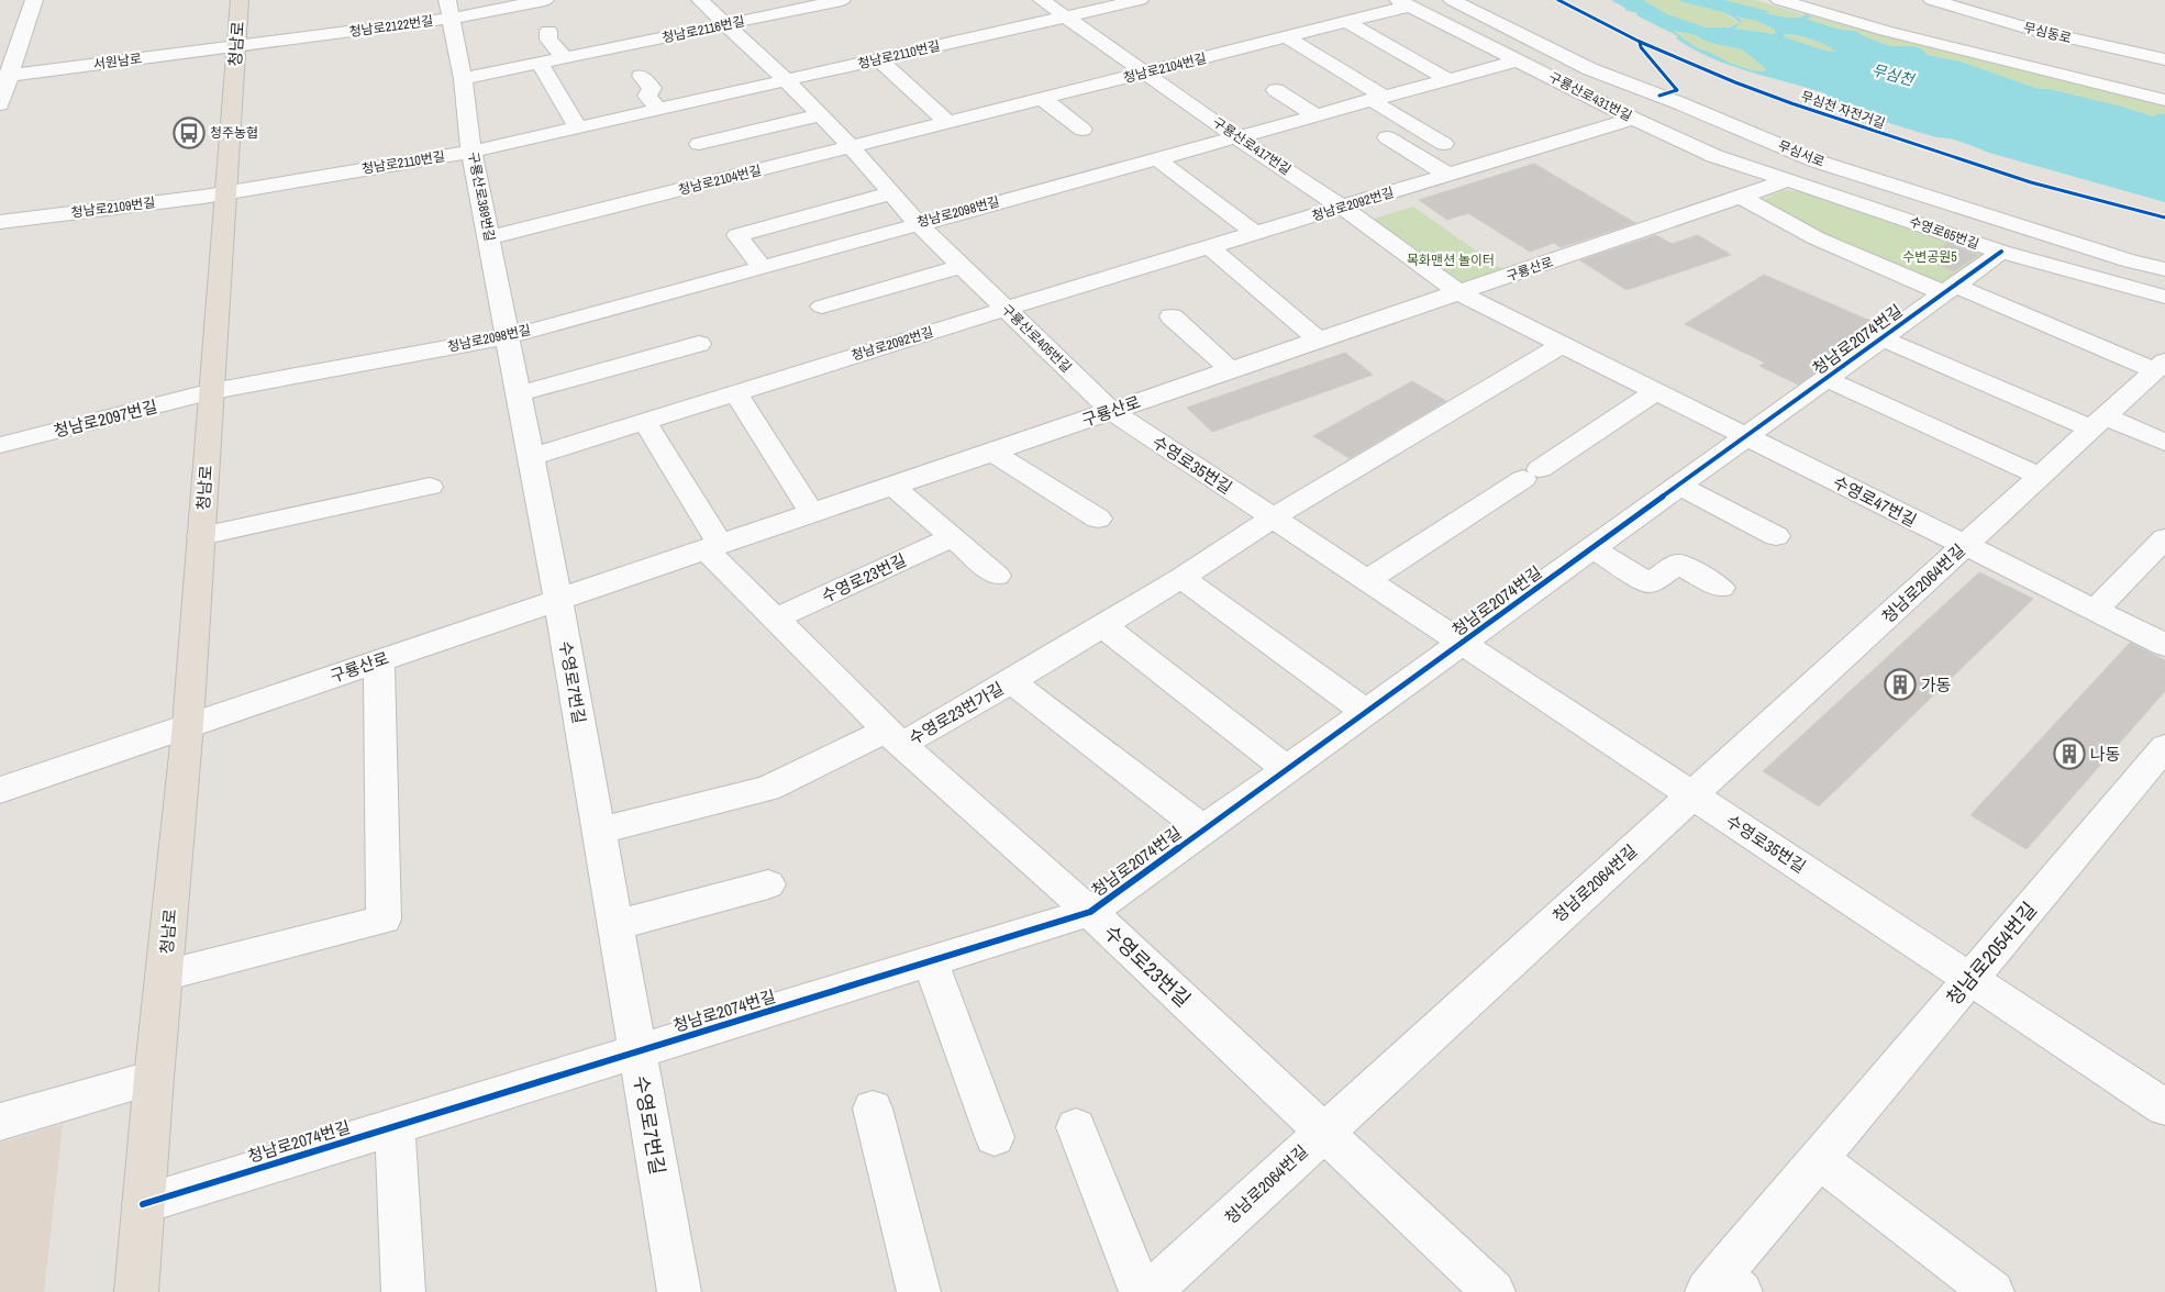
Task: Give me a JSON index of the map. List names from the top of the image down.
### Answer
{
  "streets": {
    "main road": ["청남로"],
    "street": [
      "청남로2122번길",
      "청남로2116번길",
      "무심동로",
      "청남로2110번길",
      "서원남로",
      "청남로2104번길",
      "구룡산로431번길",
      "구룡산로417번길",
      "무심서로",
      "구룡산로389번길",
      "청남로2092번길",
      "청남로2109번길",
      "청남로2098번길",
      "수영로65번길",
      "구룡산로",
      "구룡산로405번길",
      "청남로2074번길",
      "청남로2097번길",
      "수영로35번길",
      "수영로47번길",
      "수영로23번길",
      "청남로2064번길",
      "수영로7번길",
      "수영로23번가길",
      "청남로2054번길"
    ],
    "cycle path": ["무심천 자전거길"]
  },
  "crossings": [
    ["청남로2122번길", "청남로"],
    ["청남로2122번길", "서원남로"],
    ["청남로2122번길", "구룡산로389번길"],
    ["청남로2116번길", "구룡산로389번길"],
    ["청남로2116번길", "구룡산로405번길"],
    ["청남로", "청남로2110번길"],
    ["청남로", "서원남로"],
    ["청남로", "청남로2109번길"],
    ["청남로", "청남로2098번길"],
    ["청남로", "구룡산로"],
    ["청남로", "청남로2074번길"],
    ["청남로", "청남로2097번길"],
    ["청남로2110번길", "구룡산로417번길"],
    ["청남로2110번길", "구룡산로389번길"],
    ["청남로2110번길", "청남로2109번길"],
    ["청남로2110번길", "구룡산로405번길"],
    ["청남로2104번길", "구룡산로431번길"],
    ["청남로2104번길", "구룡산로417번길"],
    ["청남로2104번길", "구룡산로389번길"],
    ["청남로2104번길", "구룡산로405번길"],
    ["구룡산로431번길", "청남로2092번길"],
    ["구룡산로431번길", "청남로2098번길"],
    ["구룡산로431번길", "수영로65번길"],
    ["구룡산로431번길", "구룡산로"],
    ["구룡산로417번길", "청남로2092번길"],
    ["구룡산로417번길", "청남로2098번길"],
    ["구룡산로417번길", "구룡산로"],
    ["구룡산로417번길", "수영로47번길"],
    ["구룡산로389번길", "청남로2092번길"],
    ["구룡산로389번길", "청남로2098번길"],
    ["구룡산로389번길", "구룡산로"],
    ["구룡산로389번길", "수영로7번길"],
    ["청남로2092번길", "구룡산로405번길"],
    ["청남로2098번길", "구룡산로405번길"],
    ["청남로2098번길", "청남로2097번길"],
    ["수영로65번길", "구룡산로"],
    ["수영로65번길", "청남로2074번길"],
    ["구룡산로", "구룡산로405번길"],
    ["구룡산로", "수영로35번길"],
    ["구룡산로", "수영로47번길"],
    ["구룡산로", "수영로23번길"],
    ["구룡산로", "수영로7번길"],
    ["구룡산로405번길", "수영로35번길"],
    ["청남로2074번길", "수영로35번길"],
    ["청남로2074번길", "수영로47번길"],
    ["청남로2074번길", "수영로23번길"],
    ["청남로2074번길", "청남로2064번길"],
    ["청남로2074번길", "수영로7번길"],
    ["청남로2074번길", "수영로23번가길"],
    ["수영로35번길", "청남로2064번길"],
    ["수영로35번길", "수영로23번가길"],
    ["수영로35번길", "청남로2054번길"],
    ["수영로47번길", "청남로2064번길"],
    ["수영로23번길", "청남로2064번길"],
    ["수영로23번길", "수영로23번가길"]
  ],
  "water": ["무심천"],
  "parks": ["수변공원5", "목화맨션 놀이터"],
  "places": {
    "bus stop": ["청주농협"],
    "building": ["가동", "나동"]
  }
}
